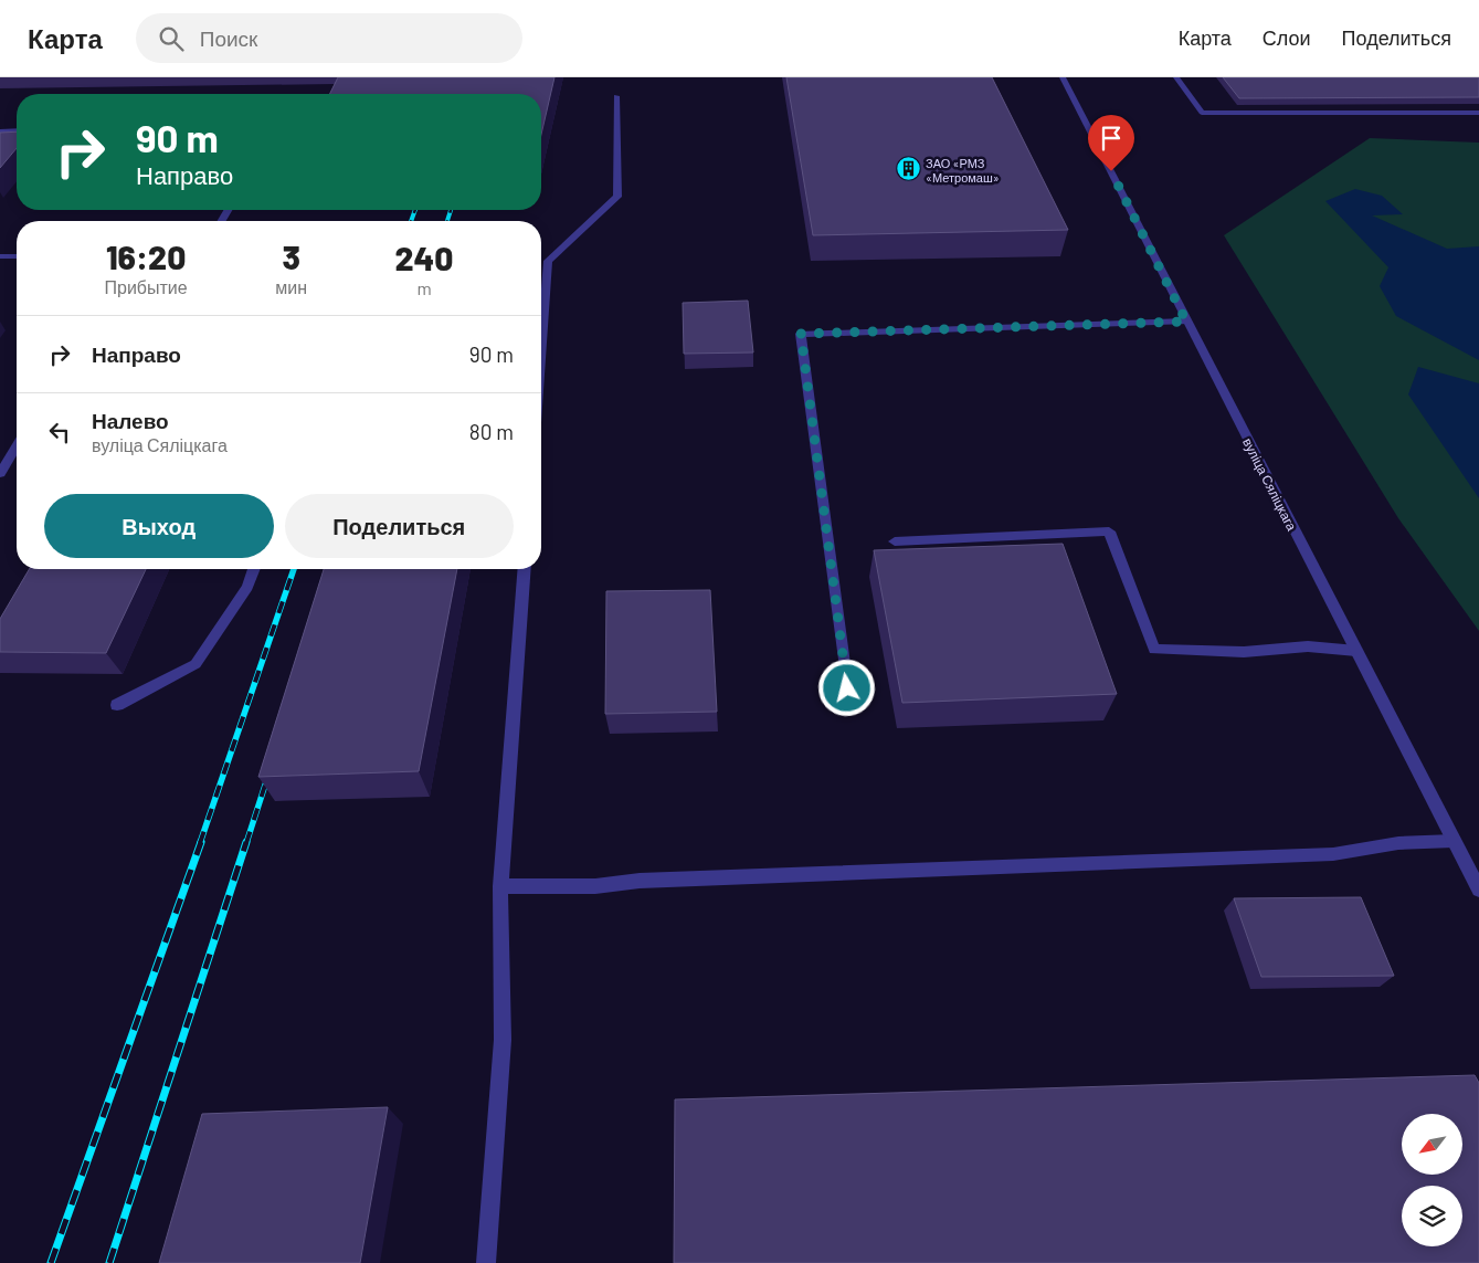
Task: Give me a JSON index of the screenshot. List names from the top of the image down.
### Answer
{
  "streets": {
    "street": ["вуліца Сяліцкага"]
  },
  "places": {
    "building": ["ЗАО «РМЗ «Метромаш»"]
  },
  "north": "bottom left",
  "page": {
    "header": "Карта",
    "search": "Поиск",
    "nav": ["Карта", "Слои", "Поделиться"],
    "turn": ["90 m", "Направо"],
    "eta": [
      "16:20",
      "Прибытие",
      "3",
      "мин",
      "240",
      "m"
    ],
    "list": [
      {
        "name": "Направо",
        "value": "90 m"
      },
      {
        "name": "Налево",
        "note": "вуліца Сяліцкага",
        "value": "80 m"
      }
    ],
    "buttons": ["Выход", "Поделиться"]
  }
}
